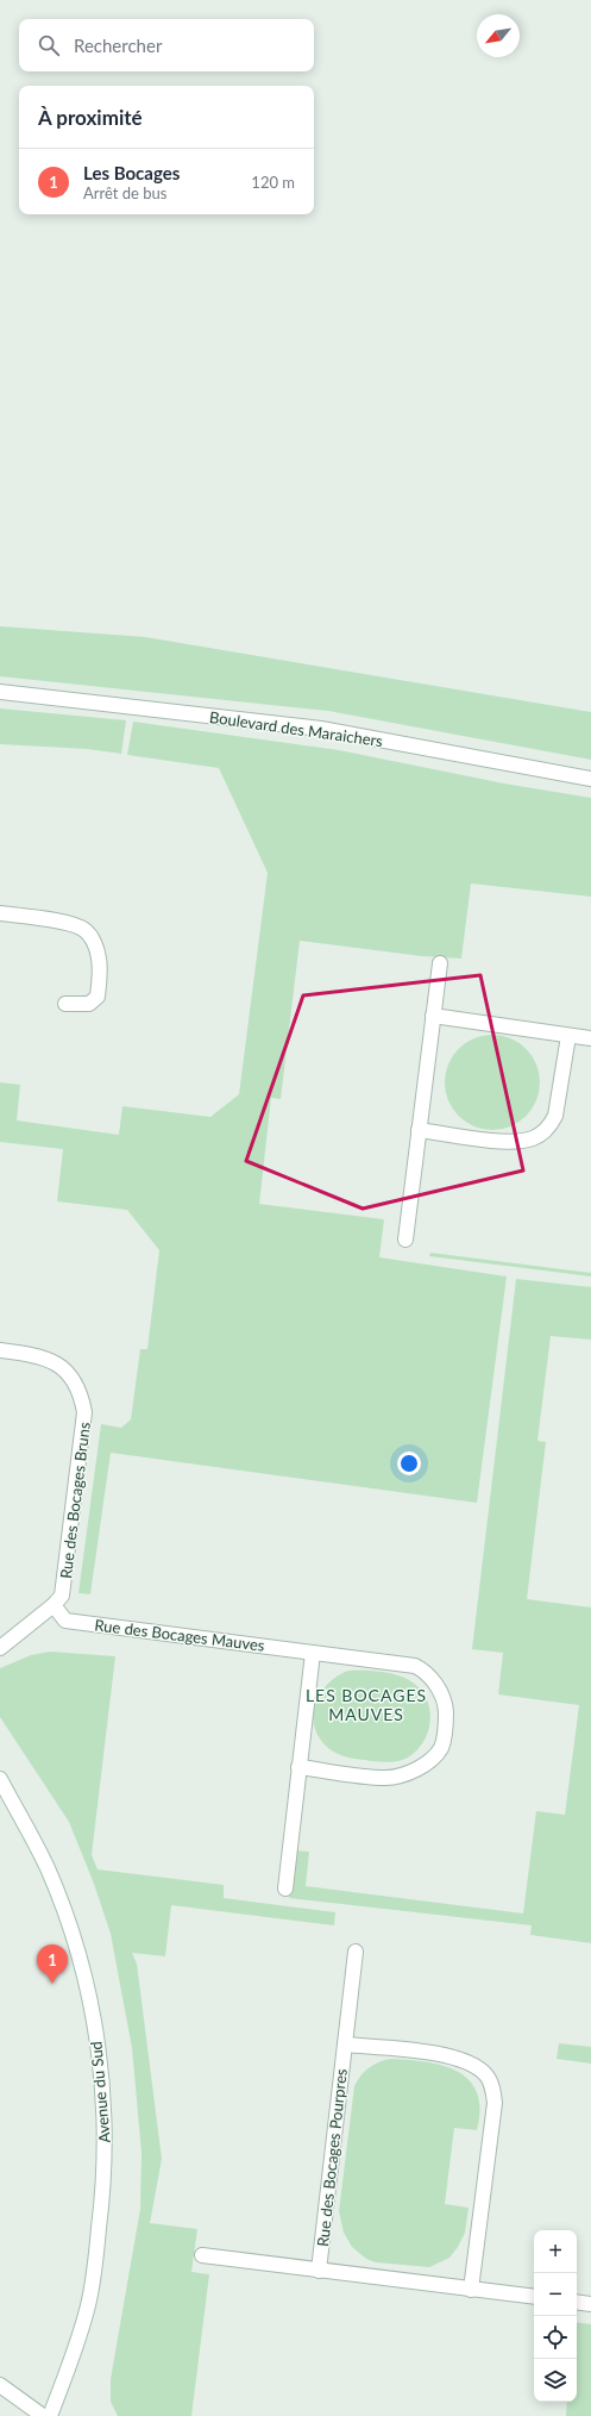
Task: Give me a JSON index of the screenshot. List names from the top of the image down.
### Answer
{
  "streets": {
    "street": [
      "Boulevard des Maraichers",
      "Rue des Bocages Bruns",
      "Rue des Bocages Mauves",
      "Avenue du Sud",
      "Rue des Bocages Pourpres"
    ]
  },
  "crossings": [
    ["Rue des Bocages Bruns", "Rue des Bocages Mauves"]
  ],
  "districts": ["LES BOCAGES MAUVES"],
  "north": "bottom left",
  "page": {
    "search": "Rechercher",
    "heading": "À proximité",
    "list": [
      {
        "mark": "1",
        "name": "Les Bocages",
        "note": "Arrêt de bus",
        "value": "120 m"
      }
    ],
    "pins": "1",
    "map_buttons": ["+", "−"]
  }
}
